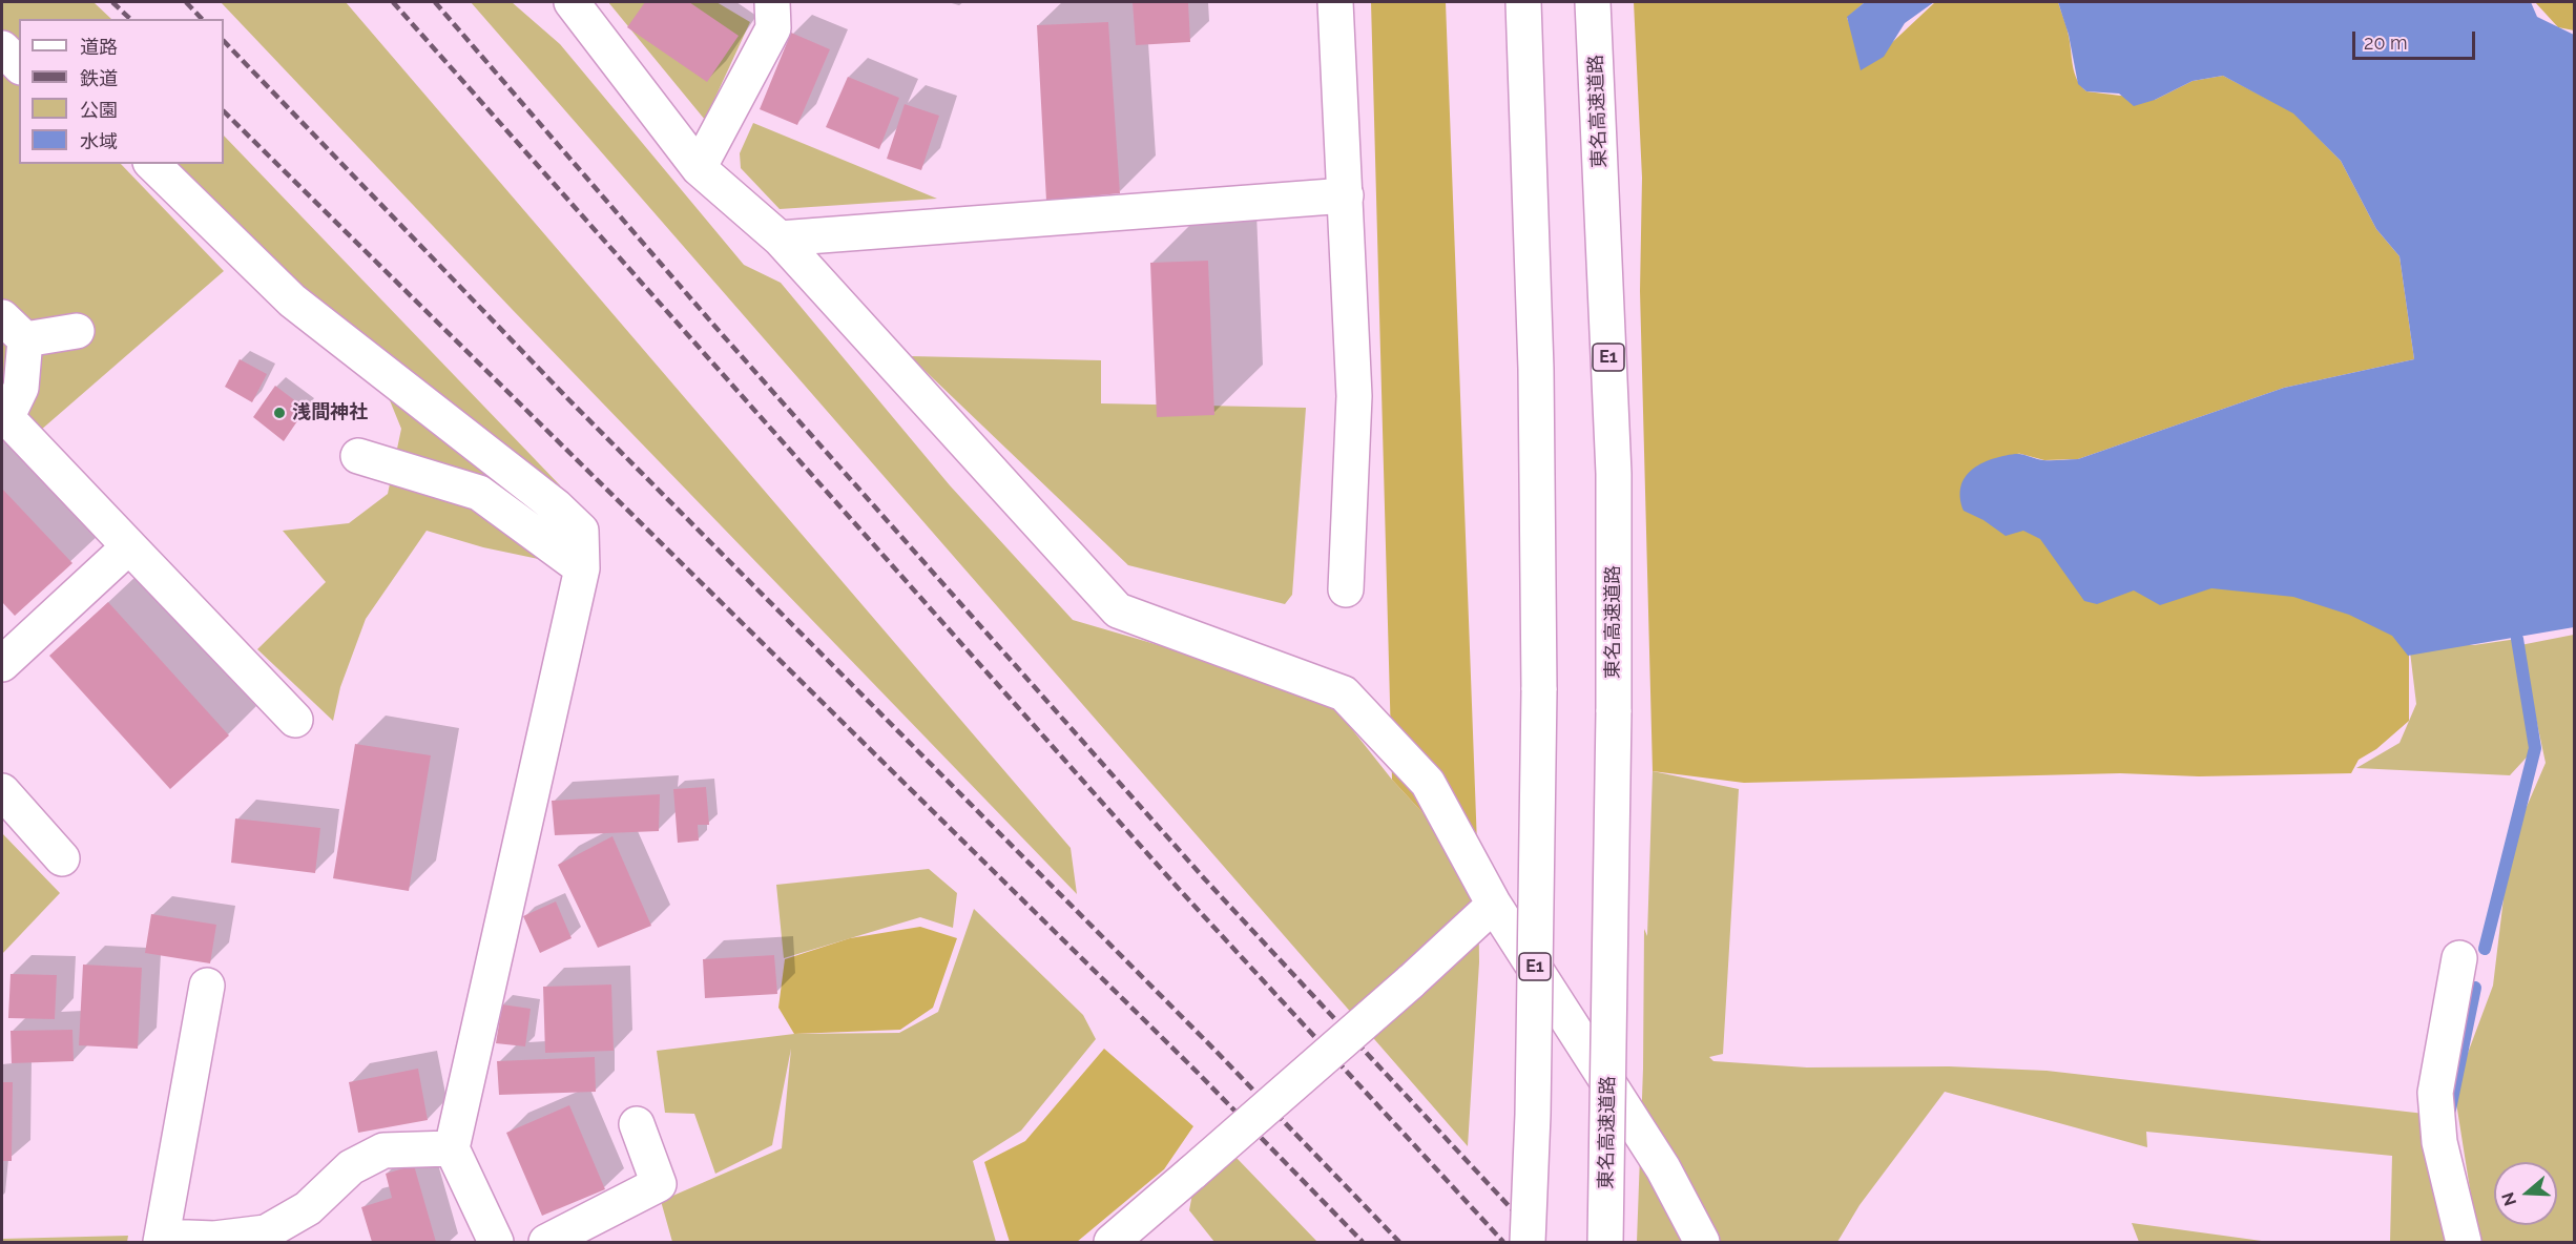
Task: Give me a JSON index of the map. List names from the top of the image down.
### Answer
{
  "streets": {
    "main road": ["東名高速道路", "E1"]
  },
  "places": ["浅間神社"],
  "legend": [
    "道路",
    "鉄道",
    "公園",
    "水域"
  ],
  "scale_bar": "20 m",
  "north": "left"
}
